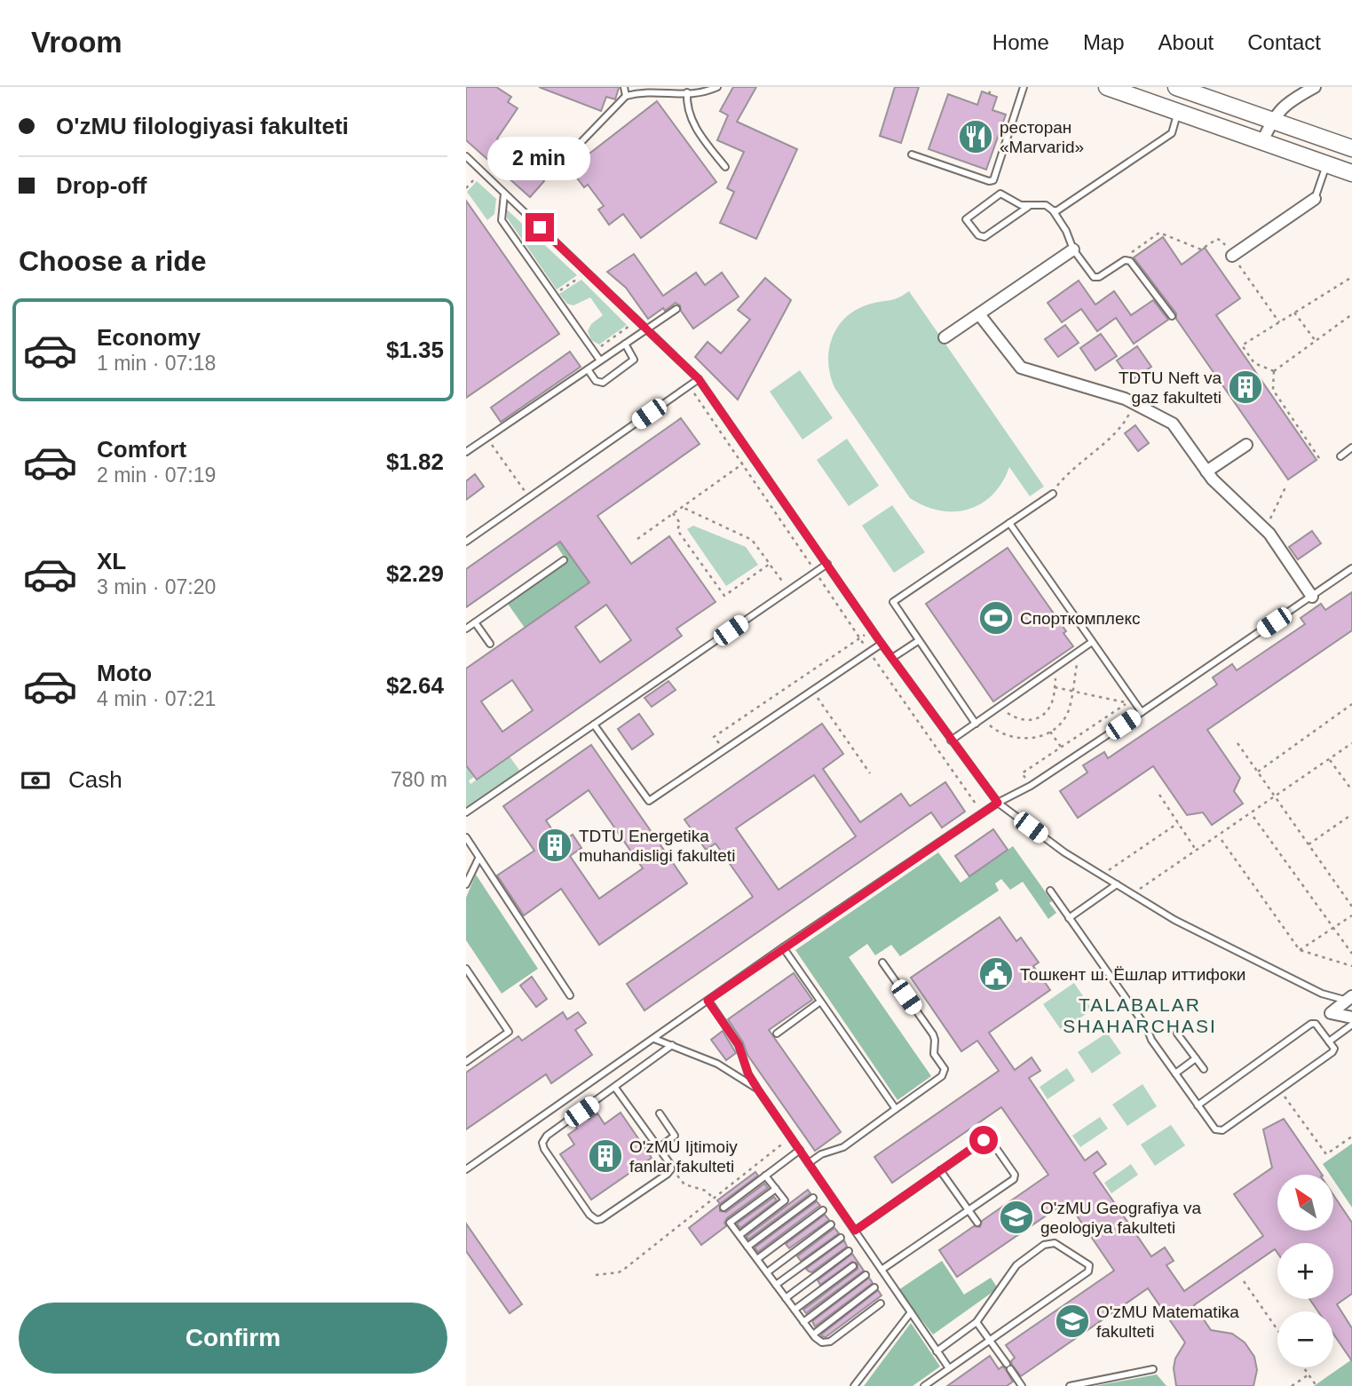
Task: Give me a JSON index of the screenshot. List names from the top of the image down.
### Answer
{
  "districts": ["TALABALAR SHAHARCHASI"],
  "places": {
    "restaurant": ["ресторан «Marvarid»"],
    "building": ["TDTU Neft va gaz fakulteti", "TDTU Energetika muhandisligi fakulteti", "O'zMU Ijtimoiy fanlar fakulteti"],
    "sports": ["Спорткомплекс"],
    "public building": ["Тошкент ш. Ёшлар иттифоки"],
    "school or university": ["O'zMU Geografiya va geologiya fakulteti", "O'zMU Matematika fakulteti"]
  },
  "north": "top left",
  "page": {
    "header": "Vroom",
    "nav": [
      "Home",
      "Map",
      "About",
      "Contact"
    ],
    "banner": ["O'zMU filologiyasi fakulteti", "Drop-off"],
    "bubble": "2 min",
    "heading": "Choose a ride",
    "list": [
      {
        "name": "Economy",
        "note": "1 min · 07:18",
        "value": "$1.35"
      },
      {
        "name": "Comfort",
        "note": "2 min · 07:19",
        "value": "$1.82"
      },
      {
        "name": "XL",
        "note": "3 min · 07:20",
        "value": "$2.29"
      },
      {
        "name": "Moto",
        "note": "4 min · 07:21",
        "value": "$2.64"
      }
    ],
    "pay": ["Cash", "780 m"],
    "map_buttons": ["+", "−"],
    "buttons": "Confirm"
  }
}
